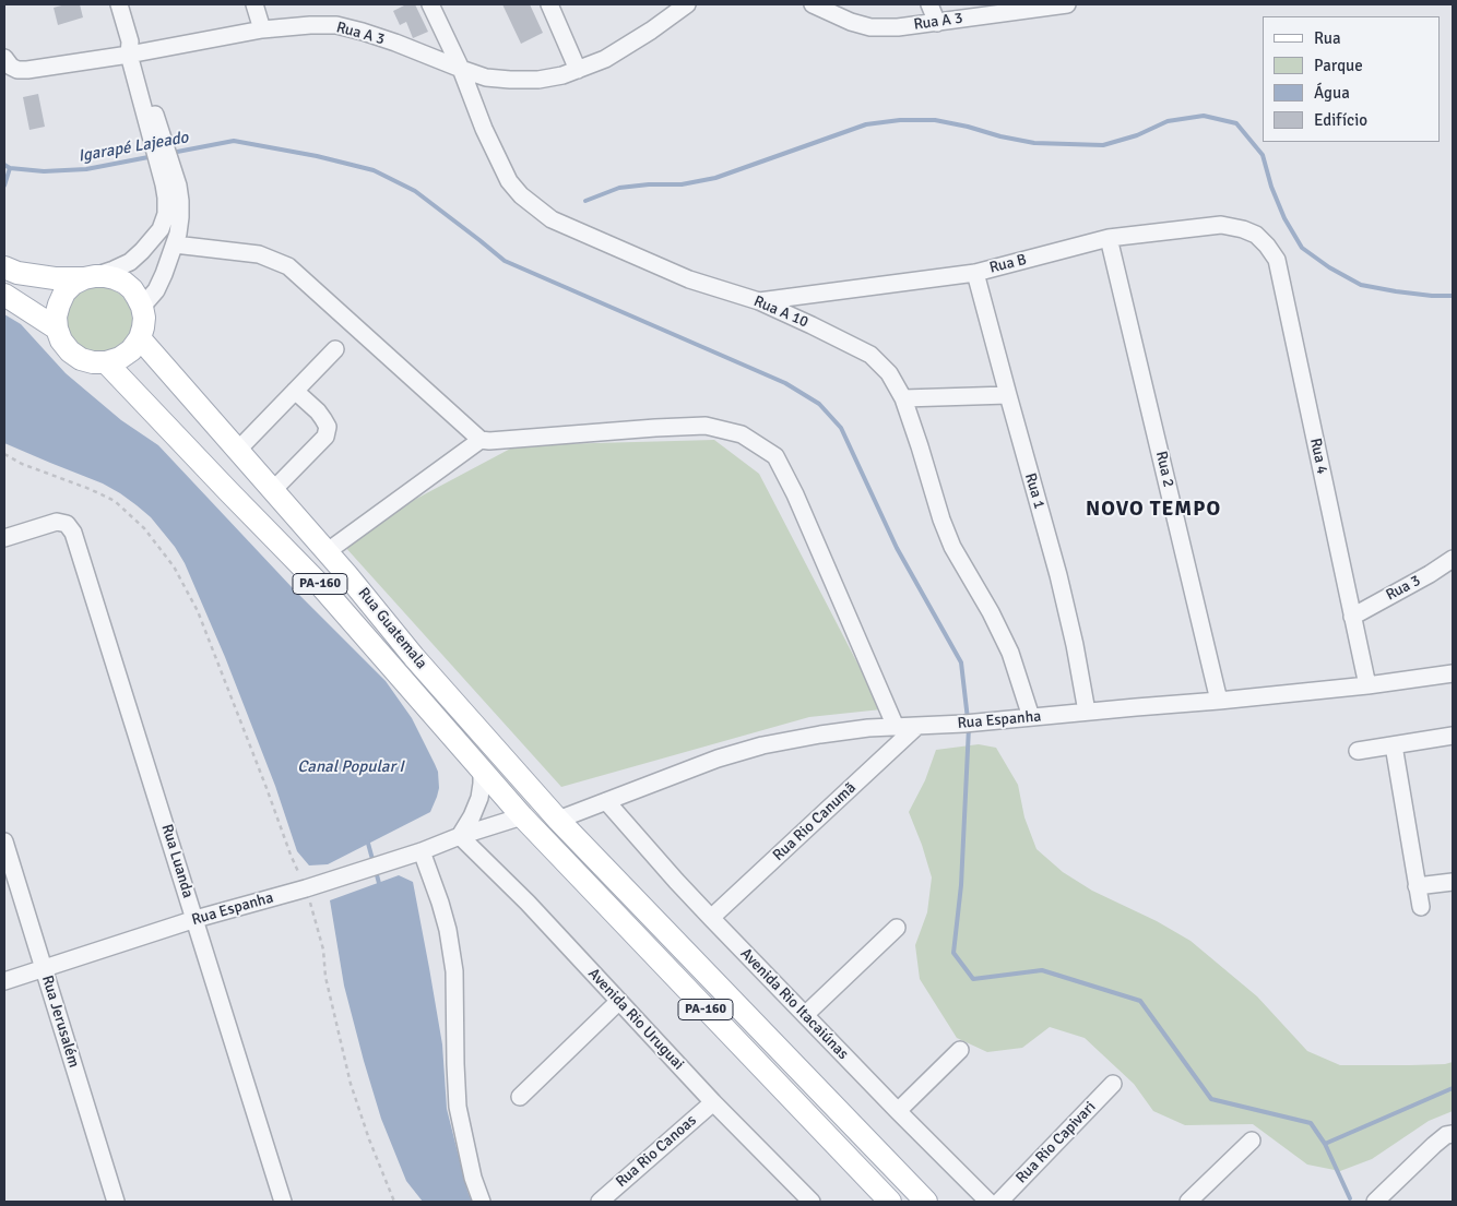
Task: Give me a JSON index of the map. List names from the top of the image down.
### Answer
{
  "streets": {
    "main road": ["PA-160", "Rua Guatemala"],
    "street": [
      "Rua A 3",
      "Rua B",
      "Rua A 10",
      "Rua 4",
      "Rua 2",
      "Rua 1",
      "Rua 3",
      "Rua Espanha",
      "Rua Rio Canumã",
      "Rua Luanda",
      "Avenida Rio Itacaiúnas",
      "Avenida Rio Uruguai",
      "Rua Jerusalém",
      "Rua Rio Capivari",
      "Rua Rio Canoas"
    ]
  },
  "crossings": [
    ["Rua A 3", "Rua A 10"],
    ["Rua B", "Rua A 10"],
    ["Rua B", "Rua 4"],
    ["Rua B", "Rua 2"],
    ["Rua B", "Rua 1"],
    ["Rua A 10", "Rua Espanha"],
    ["Rua 4", "Rua 3"],
    ["Rua 4", "Rua Espanha"],
    ["Rua 2", "Rua Espanha"],
    ["Rua 1", "Rua Espanha"],
    ["PA-160", "Rua Guatemala"],
    ["PA-160", "Rua Espanha"],
    ["Rua Guatemala", "Rua Espanha"],
    ["Rua Espanha", "Rua Rio Canumã"],
    ["Rua Espanha", "Rua Luanda"],
    ["Rua Espanha", "Avenida Rio Itacaiúnas"],
    ["Rua Espanha", "Avenida Rio Uruguai"],
    ["Rua Espanha", "Rua Jerusalém"],
    ["Rua Rio Canumã", "Avenida Rio Itacaiúnas"],
    ["Avenida Rio Uruguai", "Rua Rio Canoas"]
  ],
  "districts": ["NOVO TEMPO"],
  "water": ["Igarapé Lajeado", "Canal Popular I"],
  "legend": [
    "Rua",
    "Parque",
    "Água",
    "Edifício"
  ]
}
